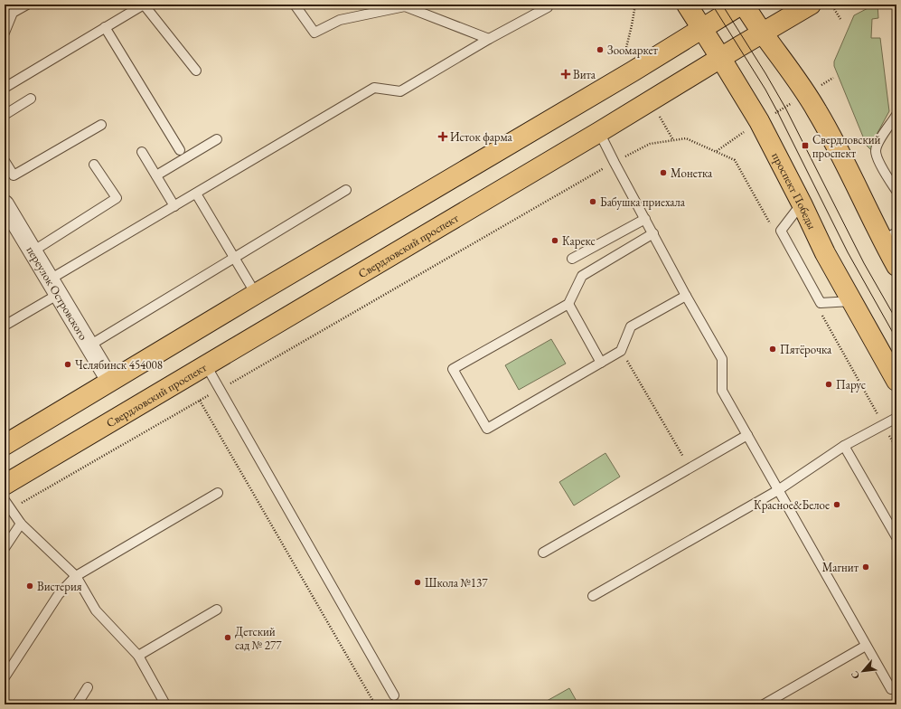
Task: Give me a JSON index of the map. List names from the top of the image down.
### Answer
{
  "streets": {
    "main road": ["проспект Победы", "Свердловский проспект"],
    "street": ["переулок Островского"]
  },
  "crossings": [
    ["проспект Победы", "Свердловский проспект"]
  ],
  "places": {
    "other": [
      "Зоомаркет",
      "Монетка",
      "Бабушка приехала",
      "Карекс",
      "Пятёрочка",
      "Челябинск 454008",
      "Парус",
      "Красное&Белое",
      "Магнит",
      "Школа №137",
      "Вистерия",
      "Детский сад № 277"
    ],
    "health": ["Вита", "Исток фарма"],
    "transit": ["Свердловский проспект"]
  },
  "north": "bottom left"
}
